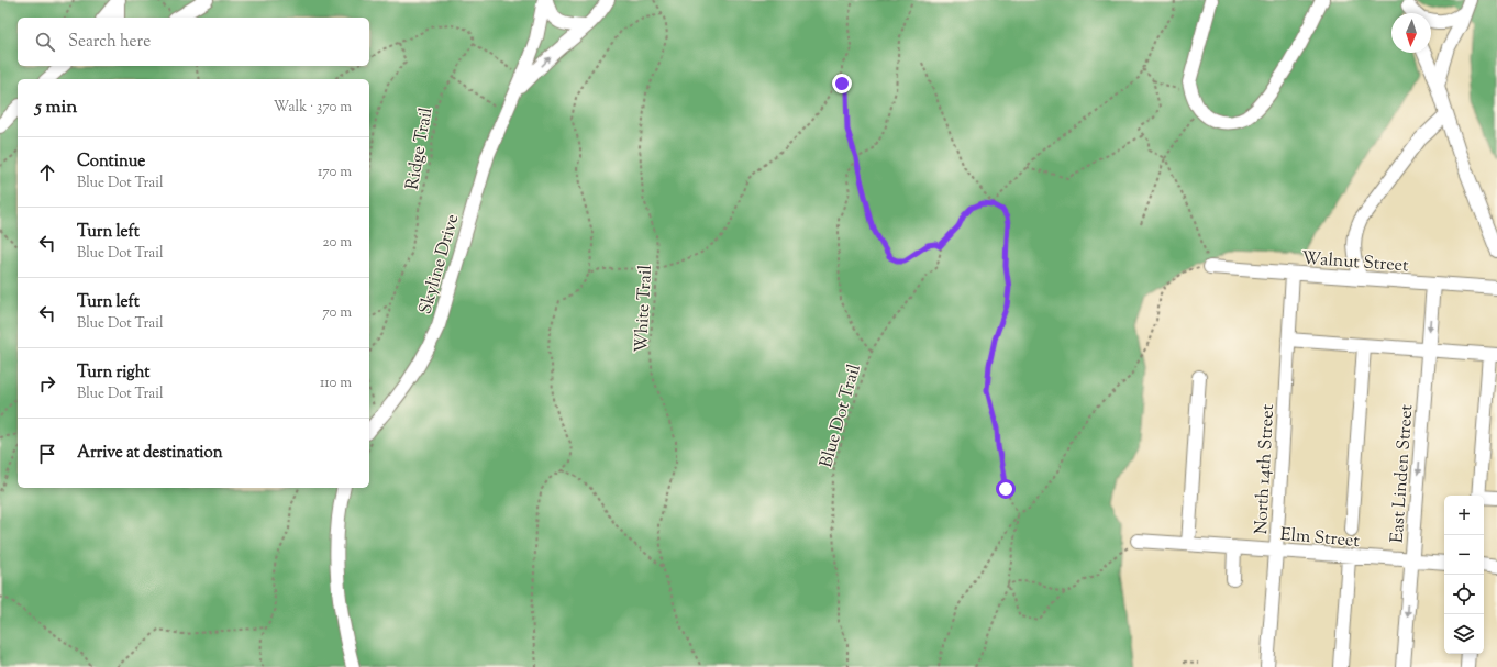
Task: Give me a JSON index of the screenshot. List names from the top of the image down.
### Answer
{
  "streets": {
    "street": [
      "Walnut Street",
      "Skyline Drive",
      "North 14th Street",
      "East Linden Street",
      "Elm Street"
    ],
    "path": ["Ridge Trail", "White Trail", "Blue Dot Trail"]
  },
  "crossings": [
    ["Walnut Street", "North 14th Street"],
    ["Walnut Street", "East Linden Street"],
    ["North 14th Street", "Elm Street"],
    ["East Linden Street", "Elm Street"]
  ],
  "north": "bottom",
  "page": {
    "search": "Search here",
    "heading": ["5 min", "Walk · 370 m"],
    "list": [
      ["Continue", "Blue Dot Trail", "170 m"],
      ["Turn left", "Blue Dot Trail", "20 m"],
      ["Turn left", "Blue Dot Trail", "70 m"],
      ["Turn right", "Blue Dot Trail", "110 m"],
      "Arrive at destination"
    ],
    "map_buttons": ["+", "−"]
  }
}
